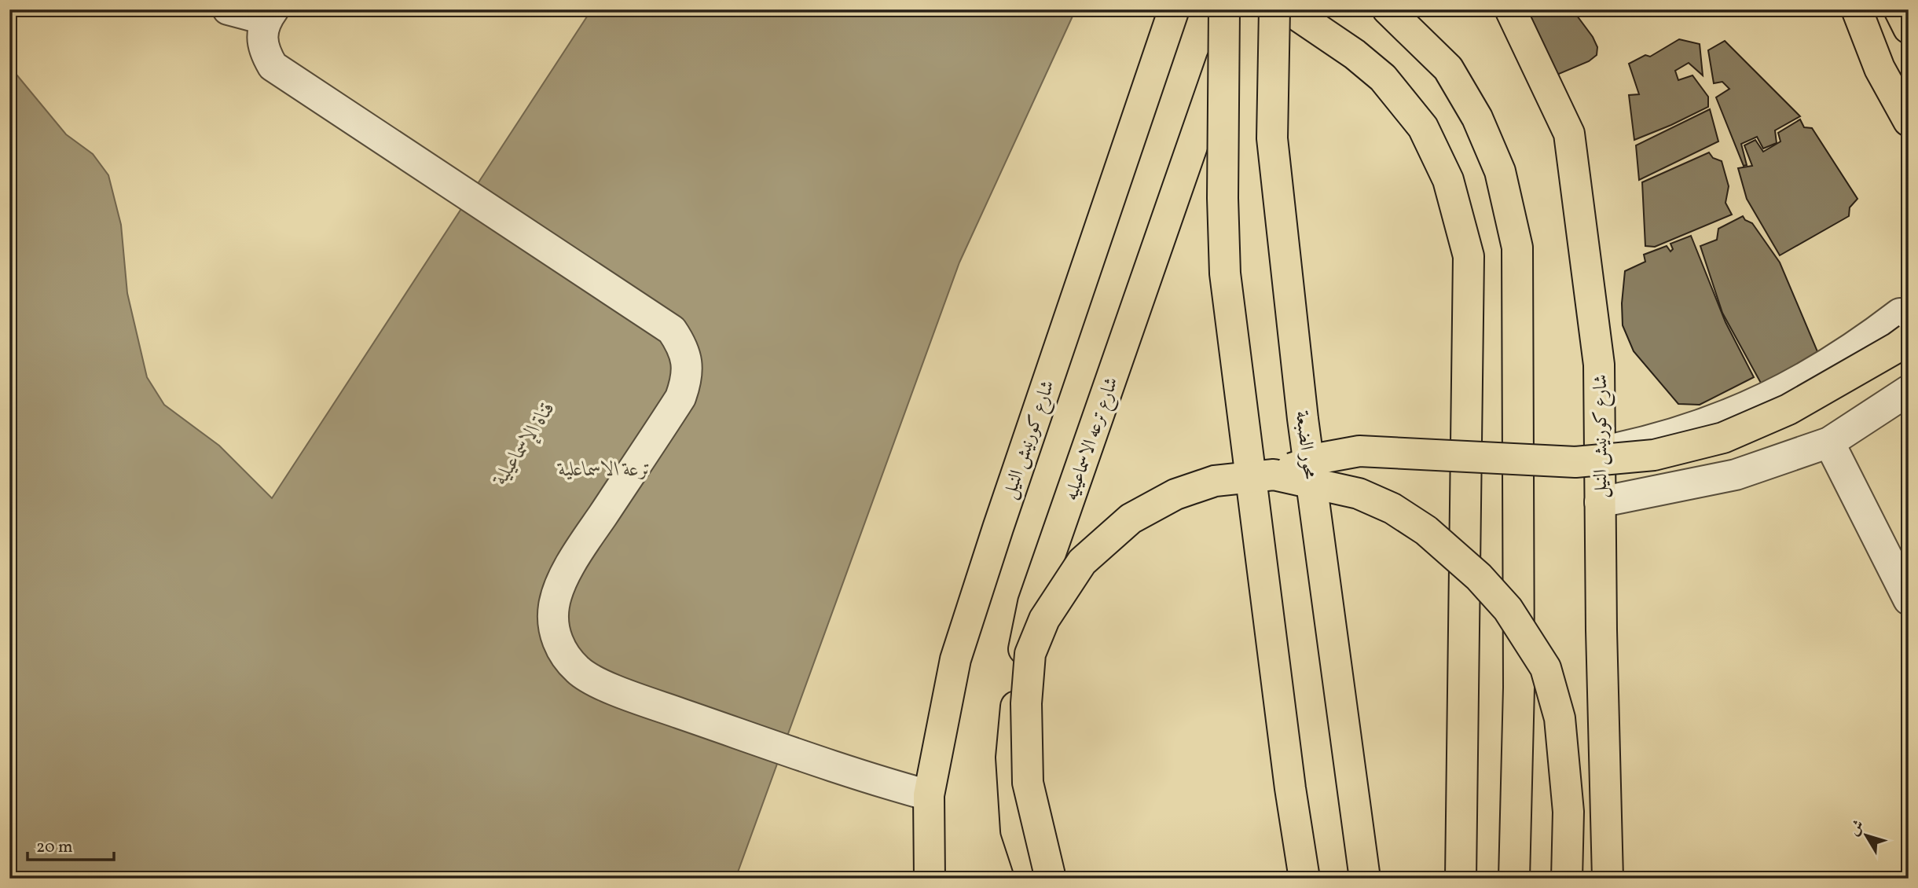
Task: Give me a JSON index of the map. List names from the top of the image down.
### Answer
{
  "streets": {
    "main road": ["شارع كورنيش النيل", "شارع ترعه الاسماعيليه", "محور الضبعة"]
  },
  "water": ["قناة الإسماعيلية", "ترعة الاسماعلية"],
  "scale_bar": "20 m",
  "north": "top left"
}
